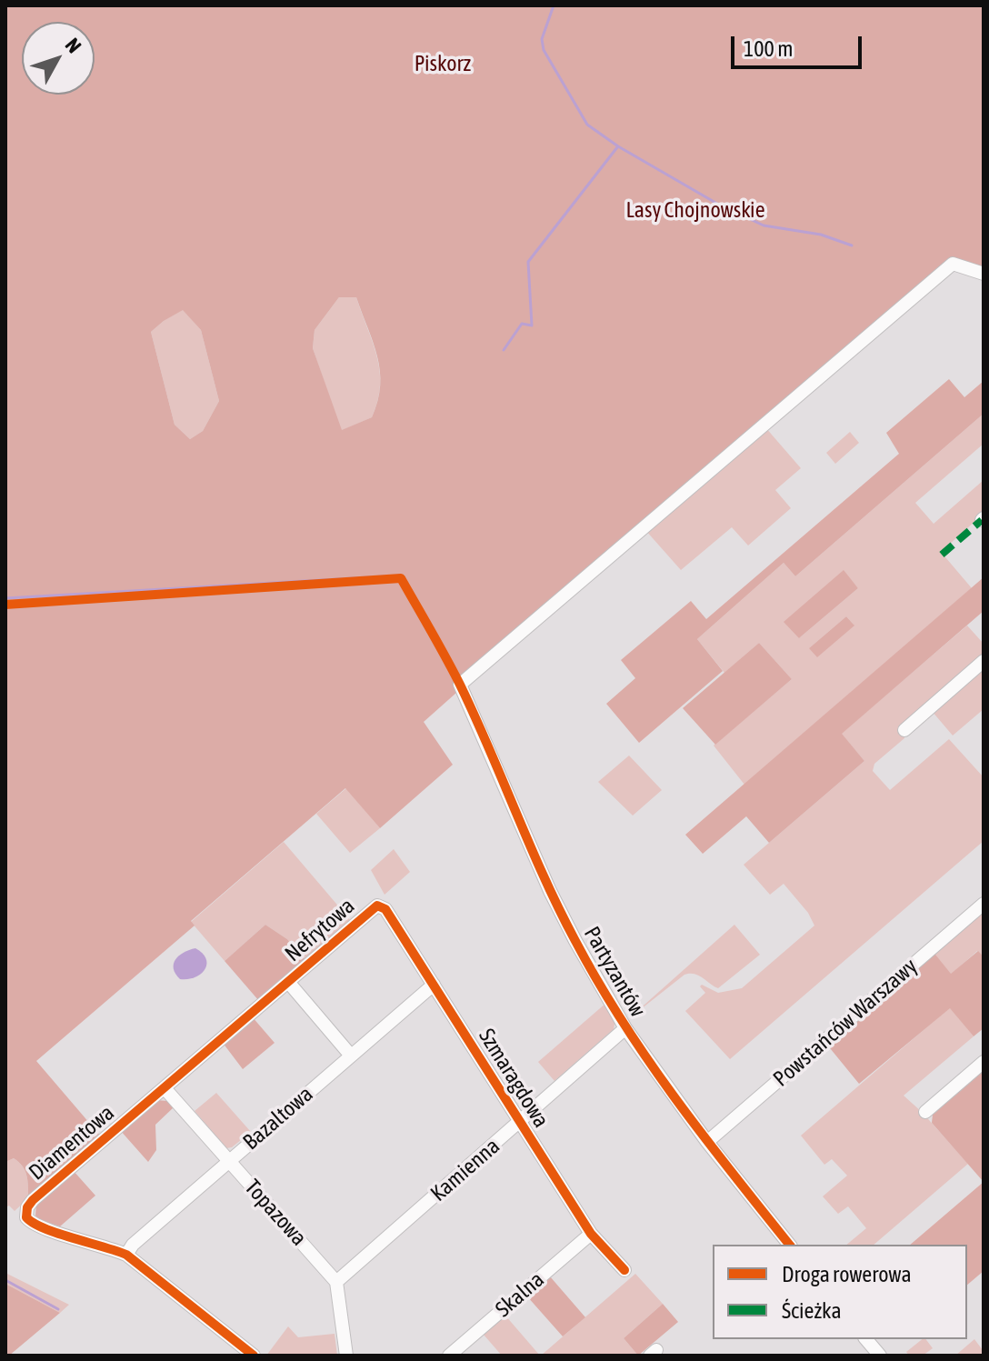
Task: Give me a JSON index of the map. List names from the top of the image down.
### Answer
{
  "streets": {
    "street": [
      "Nefrytowa",
      "Partyzantów",
      "Powstańców Warszawy",
      "Szmaragdowa",
      "Bazaltowa",
      "Diamentowa",
      "Kamienna",
      "Topazowa",
      "Skalna"
    ]
  },
  "crossings": [
    ["Nefrytowa", "Szmaragdowa"],
    ["Nefrytowa", "Bazaltowa"],
    ["Nefrytowa", "Diamentowa"],
    ["Partyzantów", "Powstańców Warszawy"],
    ["Partyzantów", "Kamienna"],
    ["Szmaragdowa", "Bazaltowa"],
    ["Szmaragdowa", "Kamienna"],
    ["Szmaragdowa", "Skalna"],
    ["Bazaltowa", "Diamentowa"],
    ["Bazaltowa", "Topazowa"],
    ["Diamentowa", "Topazowa"],
    ["Kamienna", "Topazowa"]
  ],
  "parks": ["Piskorz", "Lasy Chojnowskie"],
  "legend": ["Droga rowerowa", "Ścieżka"],
  "scale_bar": "100 m",
  "north": "top right"
}
